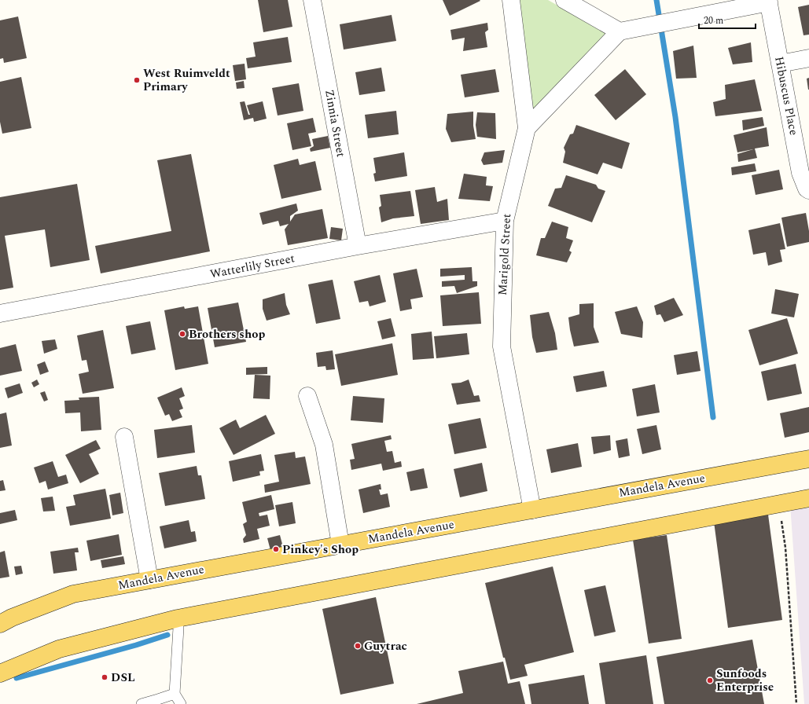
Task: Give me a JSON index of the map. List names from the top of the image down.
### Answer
{
  "streets": {
    "main road": ["Mandela Avenue"],
    "street": [
      "Hibuscus Place",
      "Zinnia Street",
      "Marigold Street",
      "Watterlily Street"
    ]
  },
  "crossings": [
    ["Zinnia Street", "Watterlily Street"],
    ["Marigold Street", "Watterlily Street"],
    ["Marigold Street", "Mandela Avenue"]
  ],
  "places": [
    "West Ruimveldt Primary",
    "Brothers shop",
    "Pinkey's Shop",
    "Guytrac",
    "DSL",
    "Sunfoods Enterprise"
  ],
  "scale_bar": "20 m"
}
